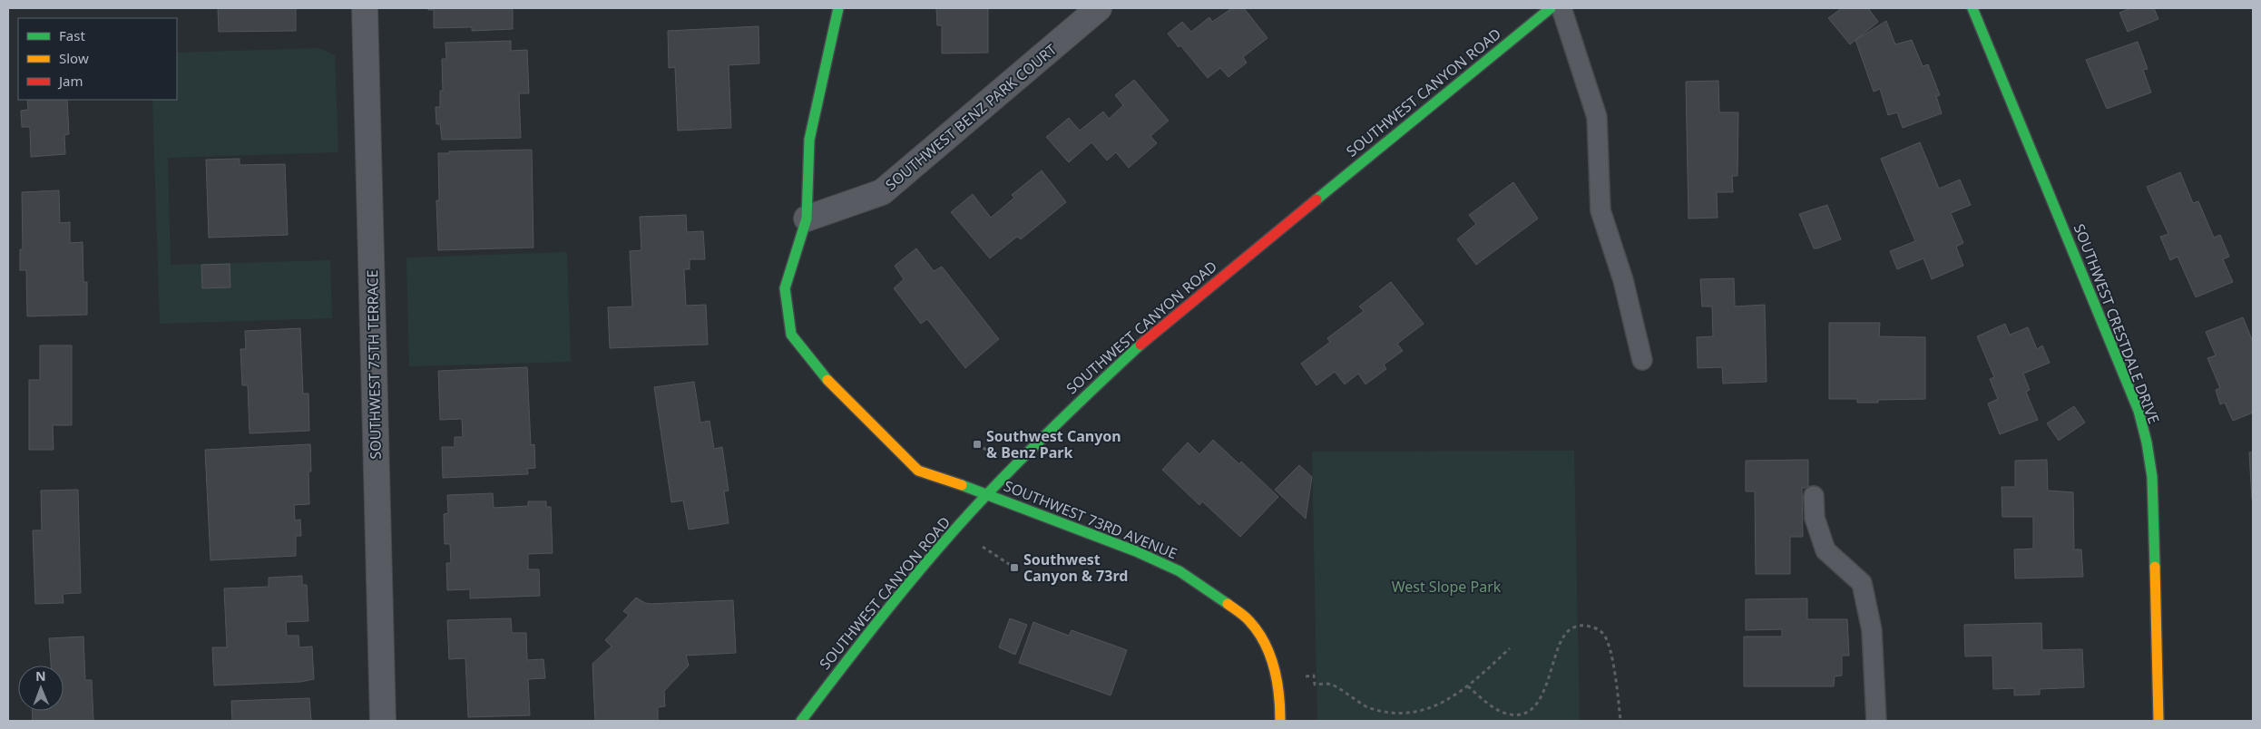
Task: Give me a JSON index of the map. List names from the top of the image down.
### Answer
{
  "streets": {
    "street": [
      "SOUTHWEST CANYON ROAD",
      "SOUTHWEST BENZ PARK COURT",
      "SOUTHWEST CRESTDALE DRIVE",
      "SOUTHWEST 75TH TERRACE",
      "SOUTHWEST 73RD AVENUE"
    ]
  },
  "crossings": [
    ["SOUTHWEST CANYON ROAD", "SOUTHWEST 73RD AVENUE"],
    ["SOUTHWEST BENZ PARK COURT", "SOUTHWEST 73RD AVENUE"]
  ],
  "parks": ["West Slope Park"],
  "places": {
    "transit": ["Southwest Canyon & Benz Park", "Southwest Canyon & 73rd"]
  },
  "legend": ["Fast", "Slow", "Jam"],
  "north": "top"
}
